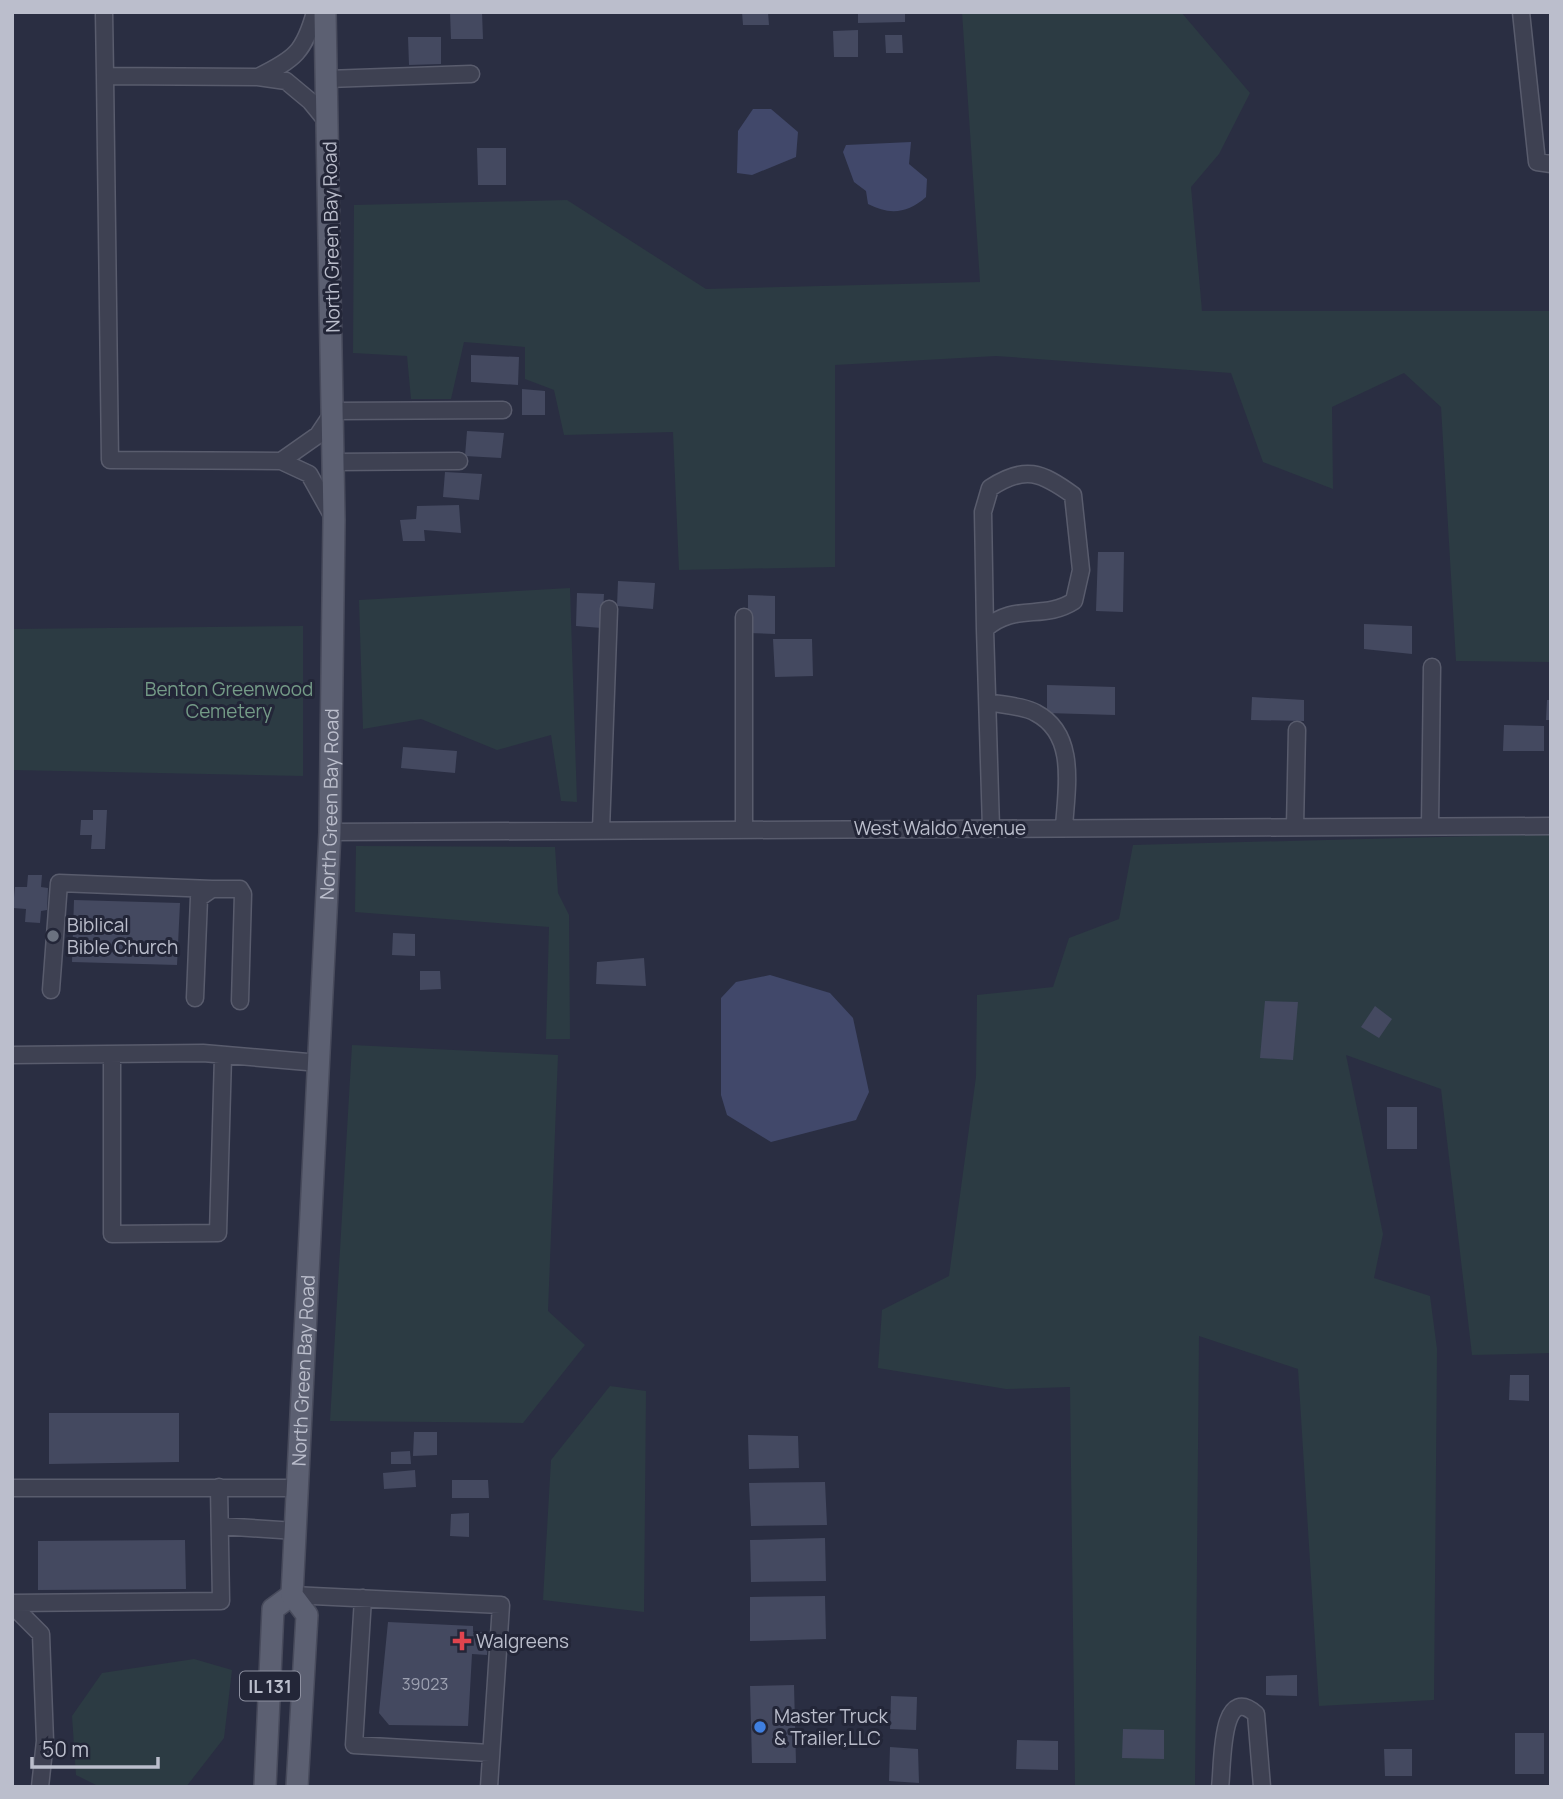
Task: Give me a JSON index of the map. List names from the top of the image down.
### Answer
{
  "streets": {
    "main road": ["North Green Bay Road", "IL 131"],
    "street": ["West Waldo Avenue"]
  },
  "crossings": [
    ["North Green Bay Road", "West Waldo Avenue"],
    ["North Green Bay Road", "IL 131"]
  ],
  "parks": ["Benton Greenwood Cemetery"],
  "places": {
    "other": ["Biblical Bible Church", "Master Truck & Trailer,LLC"],
    "health": ["Walgreens"]
  },
  "house_numbers": ["39023"],
  "scale_bar": "50 m"
}
